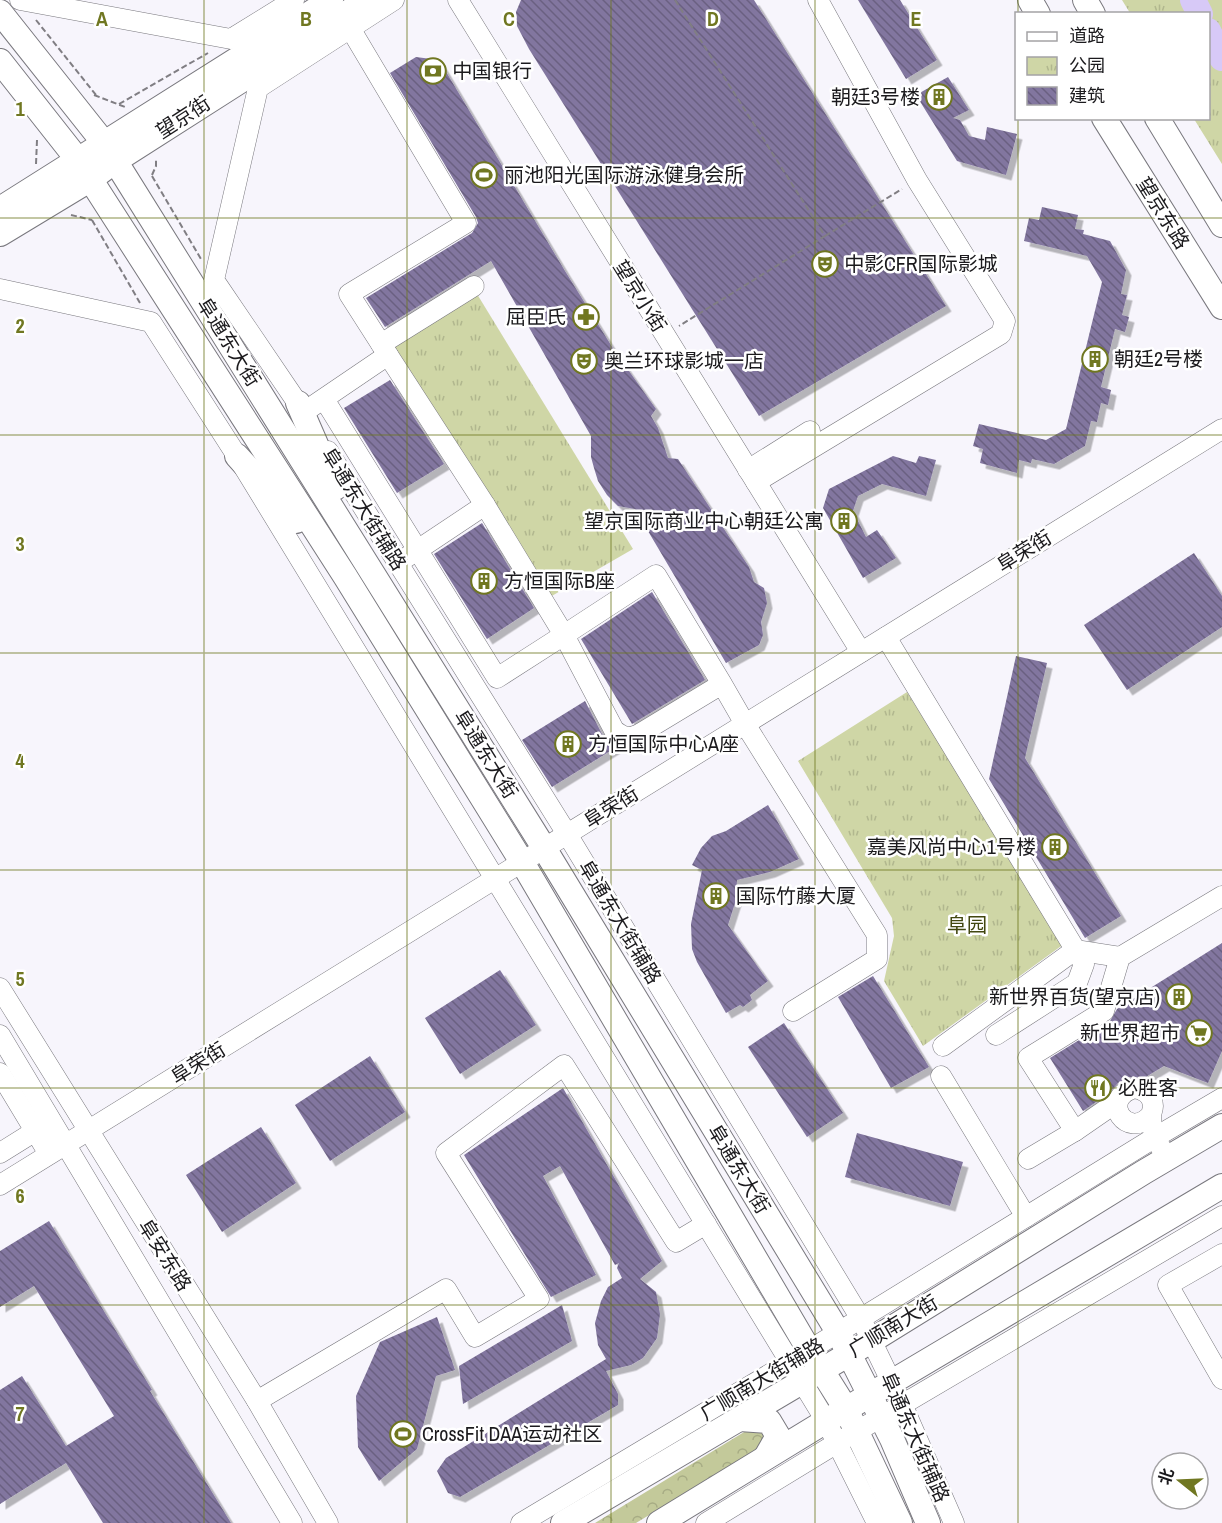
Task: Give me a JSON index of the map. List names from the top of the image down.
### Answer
{
  "streets": {
    "main road": [
      "望京街",
      "望京东路",
      "阜通东大街",
      "广顺南大街"
    ],
    "street": [
      "望京小街",
      "阜通东大街辅路",
      "阜荣街",
      "阜安东路",
      "广顺南大街辅路"
    ]
  },
  "crossings": [
    ["望京街", "阜通东大街"],
    ["望京小街", "阜荣街"],
    ["阜通东大街", "阜荣街"],
    ["阜通东大街", "广顺南大街"],
    ["阜通东大街", "广顺南大街辅路"],
    ["阜通东大街辅路", "阜荣街"],
    ["阜通东大街辅路", "广顺南大街"],
    ["阜荣街", "阜安东路"],
    ["广顺南大街", "广顺南大街辅路"]
  ],
  "parks": ["阜园"],
  "places": {
    "bank": ["中国银行"],
    "building": [
      "朝廷3号楼",
      "朝廷2号楼",
      "望京国际商业中心朝廷公寓",
      "方恒国际B座",
      "方恒国际中心A座",
      "嘉美风尚中心1号楼",
      "国际竹藤大厦",
      "新世界百货(望京店)"
    ],
    "sports": ["丽池阳光国际游泳健身会所", "CrossFit DAA运动社区"],
    "theatre": ["中影CFR国际影城", "奥兰环球影城一店"],
    "pharmacy": ["屈臣氏"],
    "supermarket": ["新世界超市"],
    "restaurant": ["必胜客"]
  },
  "legend": ["道路", "公园", "建筑"],
  "north": "left",
  "grid": {
    "columns": [
      "A",
      "B",
      "C",
      "D",
      "E"
    ],
    "rows": [
      "1",
      "2",
      "3",
      "4",
      "5",
      "6",
      "7"
    ]
  }
}
